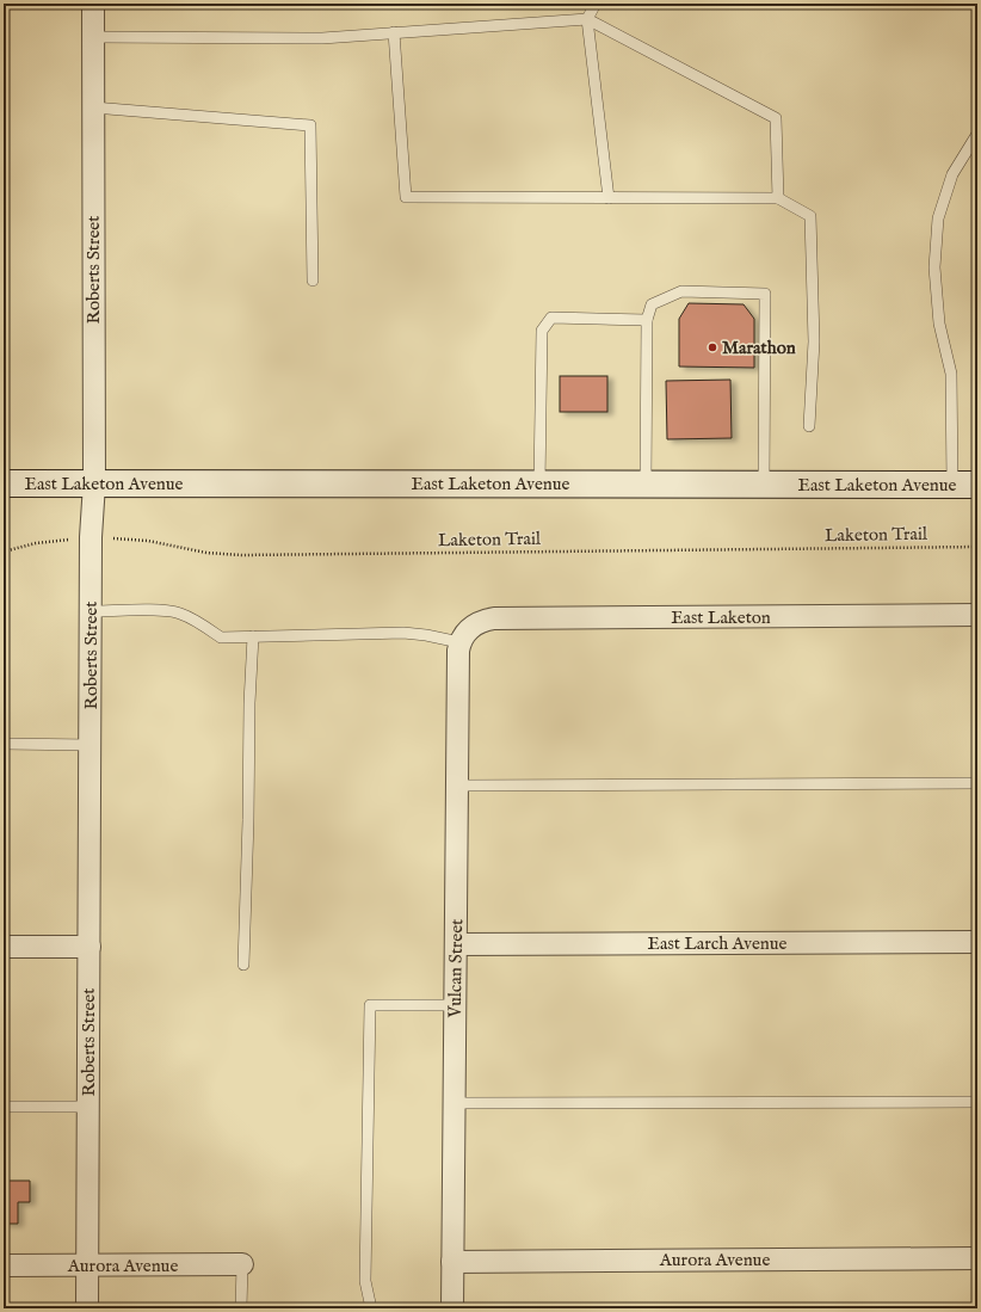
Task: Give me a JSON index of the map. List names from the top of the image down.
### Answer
{
  "streets": {
    "main road": ["East Laketon Avenue"],
    "street": [
      "Roberts Street",
      "East Laketon",
      "East Larch Avenue",
      "Vulcan Street",
      "Aurora Avenue"
    ],
    "path": ["Laketon Trail"]
  },
  "crossings": [
    ["Roberts Street", "East Laketon Avenue"],
    ["Roberts Street", "Laketon Trail"],
    ["Roberts Street", "Aurora Avenue"],
    ["East Laketon", "Vulcan Street"],
    ["East Larch Avenue", "Vulcan Street"],
    ["Vulcan Street", "Aurora Avenue"]
  ],
  "places": ["Marathon"]
}
